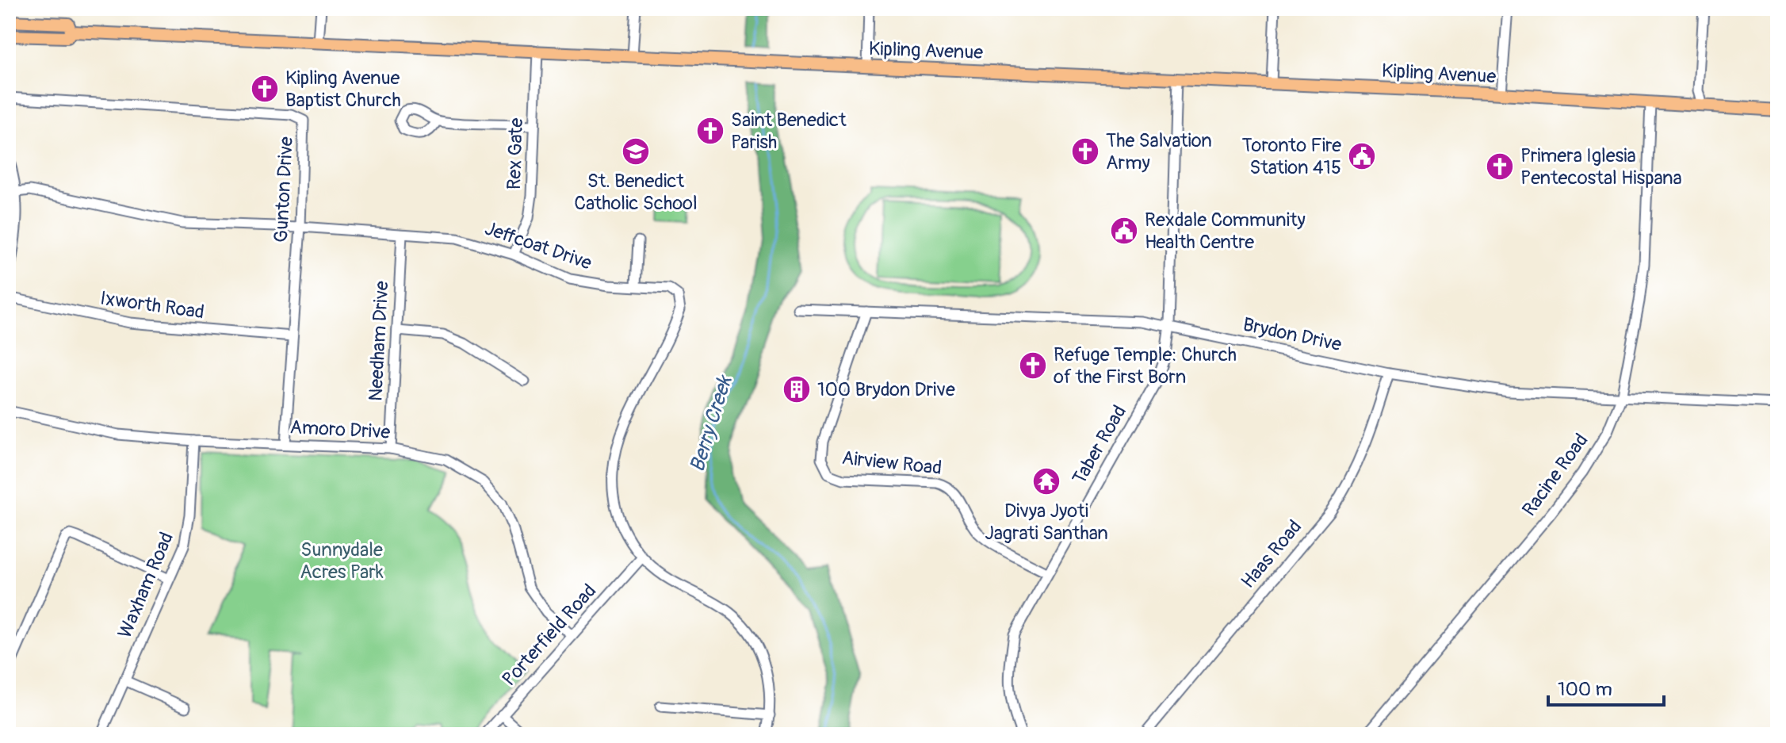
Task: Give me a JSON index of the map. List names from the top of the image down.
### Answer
{
  "streets": {
    "main road": ["Kipling Avenue"],
    "street": [
      "Rex Gate",
      "Gunton Drive",
      "Jeffcoat Drive",
      "Ixworth Road",
      "Brydon Drive",
      "Needham Drive",
      "Amoro Drive",
      "Taber Road",
      "Airview Road",
      "Racine Road",
      "Haas Road",
      "Waxham Road",
      "Porterfield Road"
    ]
  },
  "crossings": [
    ["Kipling Avenue", "Rex Gate"],
    ["Kipling Avenue", "Taber Road"],
    ["Kipling Avenue", "Racine Road"],
    ["Rex Gate", "Jeffcoat Drive"],
    ["Gunton Drive", "Jeffcoat Drive"],
    ["Gunton Drive", "Ixworth Road"],
    ["Gunton Drive", "Amoro Drive"],
    ["Jeffcoat Drive", "Needham Drive"],
    ["Jeffcoat Drive", "Porterfield Road"],
    ["Brydon Drive", "Taber Road"],
    ["Brydon Drive", "Airview Road"],
    ["Brydon Drive", "Racine Road"],
    ["Brydon Drive", "Haas Road"],
    ["Needham Drive", "Amoro Drive"],
    ["Amoro Drive", "Waxham Road"],
    ["Amoro Drive", "Porterfield Road"],
    ["Taber Road", "Airview Road"]
  ],
  "water": ["Berry Creek"],
  "parks": ["Sunnydale Acres Park"],
  "places": {
    "church": [
      "Kipling Avenue Baptist Church",
      "Saint Benedict Parish",
      "The Salvation Army",
      "Primera Iglesia Pentecostal Hispana",
      "Refuge Temple: Church of the First Born"
    ],
    "school or university": ["St. Benedict Catholic School"],
    "public building": ["Toronto Fire Station 415", "Rexdale Community Health Centre"],
    "building": ["100 Brydon Drive"],
    "temple": ["Divya Jyoti Jagrati Santhan"]
  },
  "scale_bar": "100 m"
}
